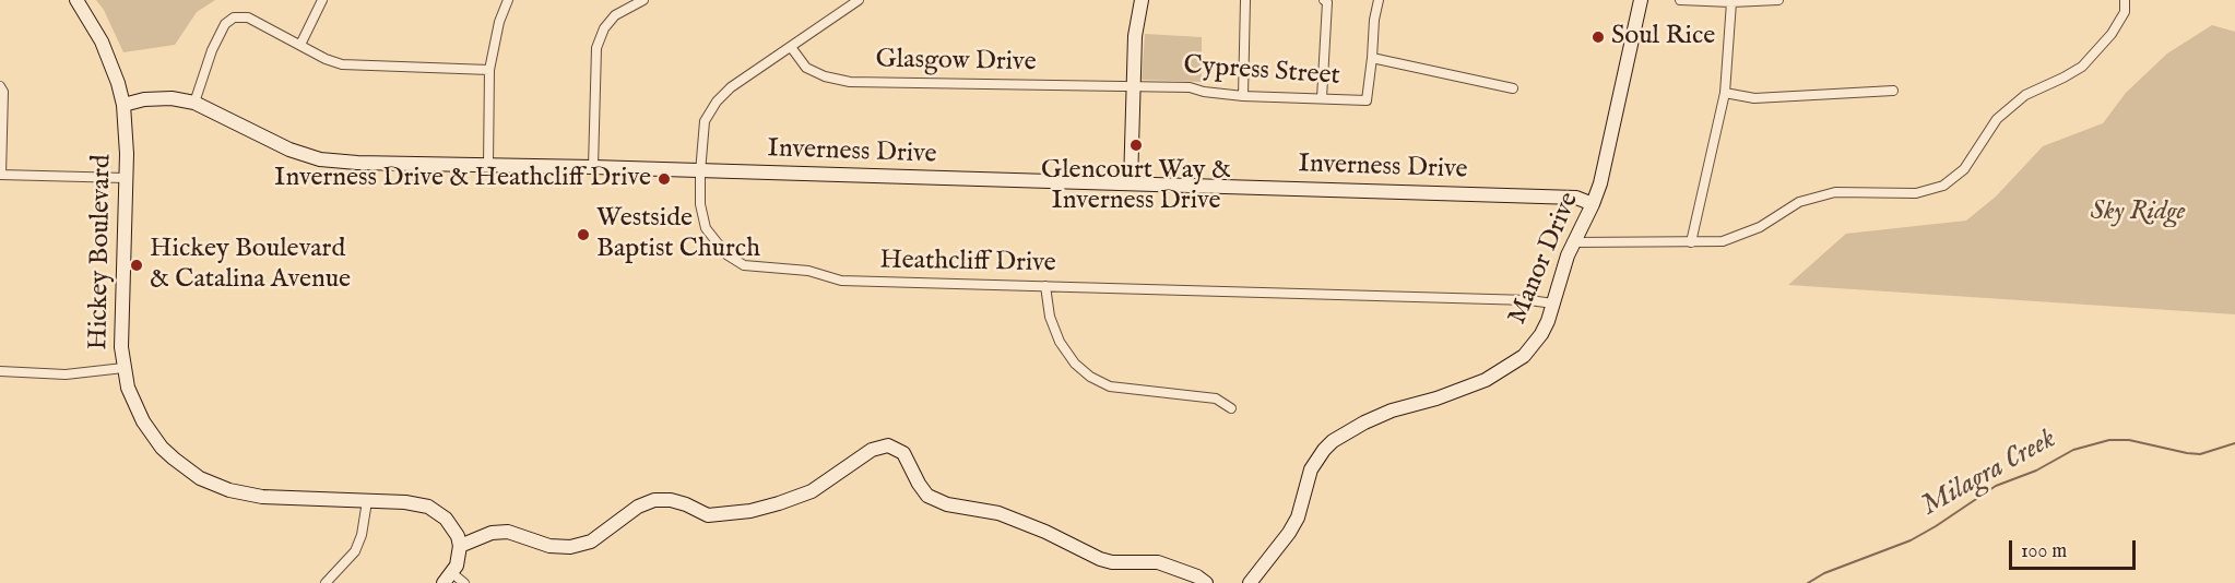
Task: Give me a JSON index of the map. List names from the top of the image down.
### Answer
{
  "streets": {
    "street": [
      "Glasgow Drive",
      "Cypress Street",
      "Inverness Drive",
      "Hickey Boulevard",
      "Manor Drive",
      "Heathcliff Drive"
    ]
  },
  "crossings": [
    ["Glasgow Drive", "Cypress Street"],
    ["Glasgow Drive", "Heathcliff Drive"],
    ["Inverness Drive", "Hickey Boulevard"],
    ["Inverness Drive", "Manor Drive"],
    ["Inverness Drive", "Heathcliff Drive"],
    ["Manor Drive", "Heathcliff Drive"]
  ],
  "water": ["Milagra Creek"],
  "parks": ["Sky Ridge"],
  "places": [
    "Soul Rice",
    "Glencourt Way & Inverness Drive",
    "Inverness Drive & Heathcliff Drive",
    "Westside Baptist Church",
    "Hickey Boulevard & Catalina Avenue"
  ],
  "scale_bar": "100 m"
}
